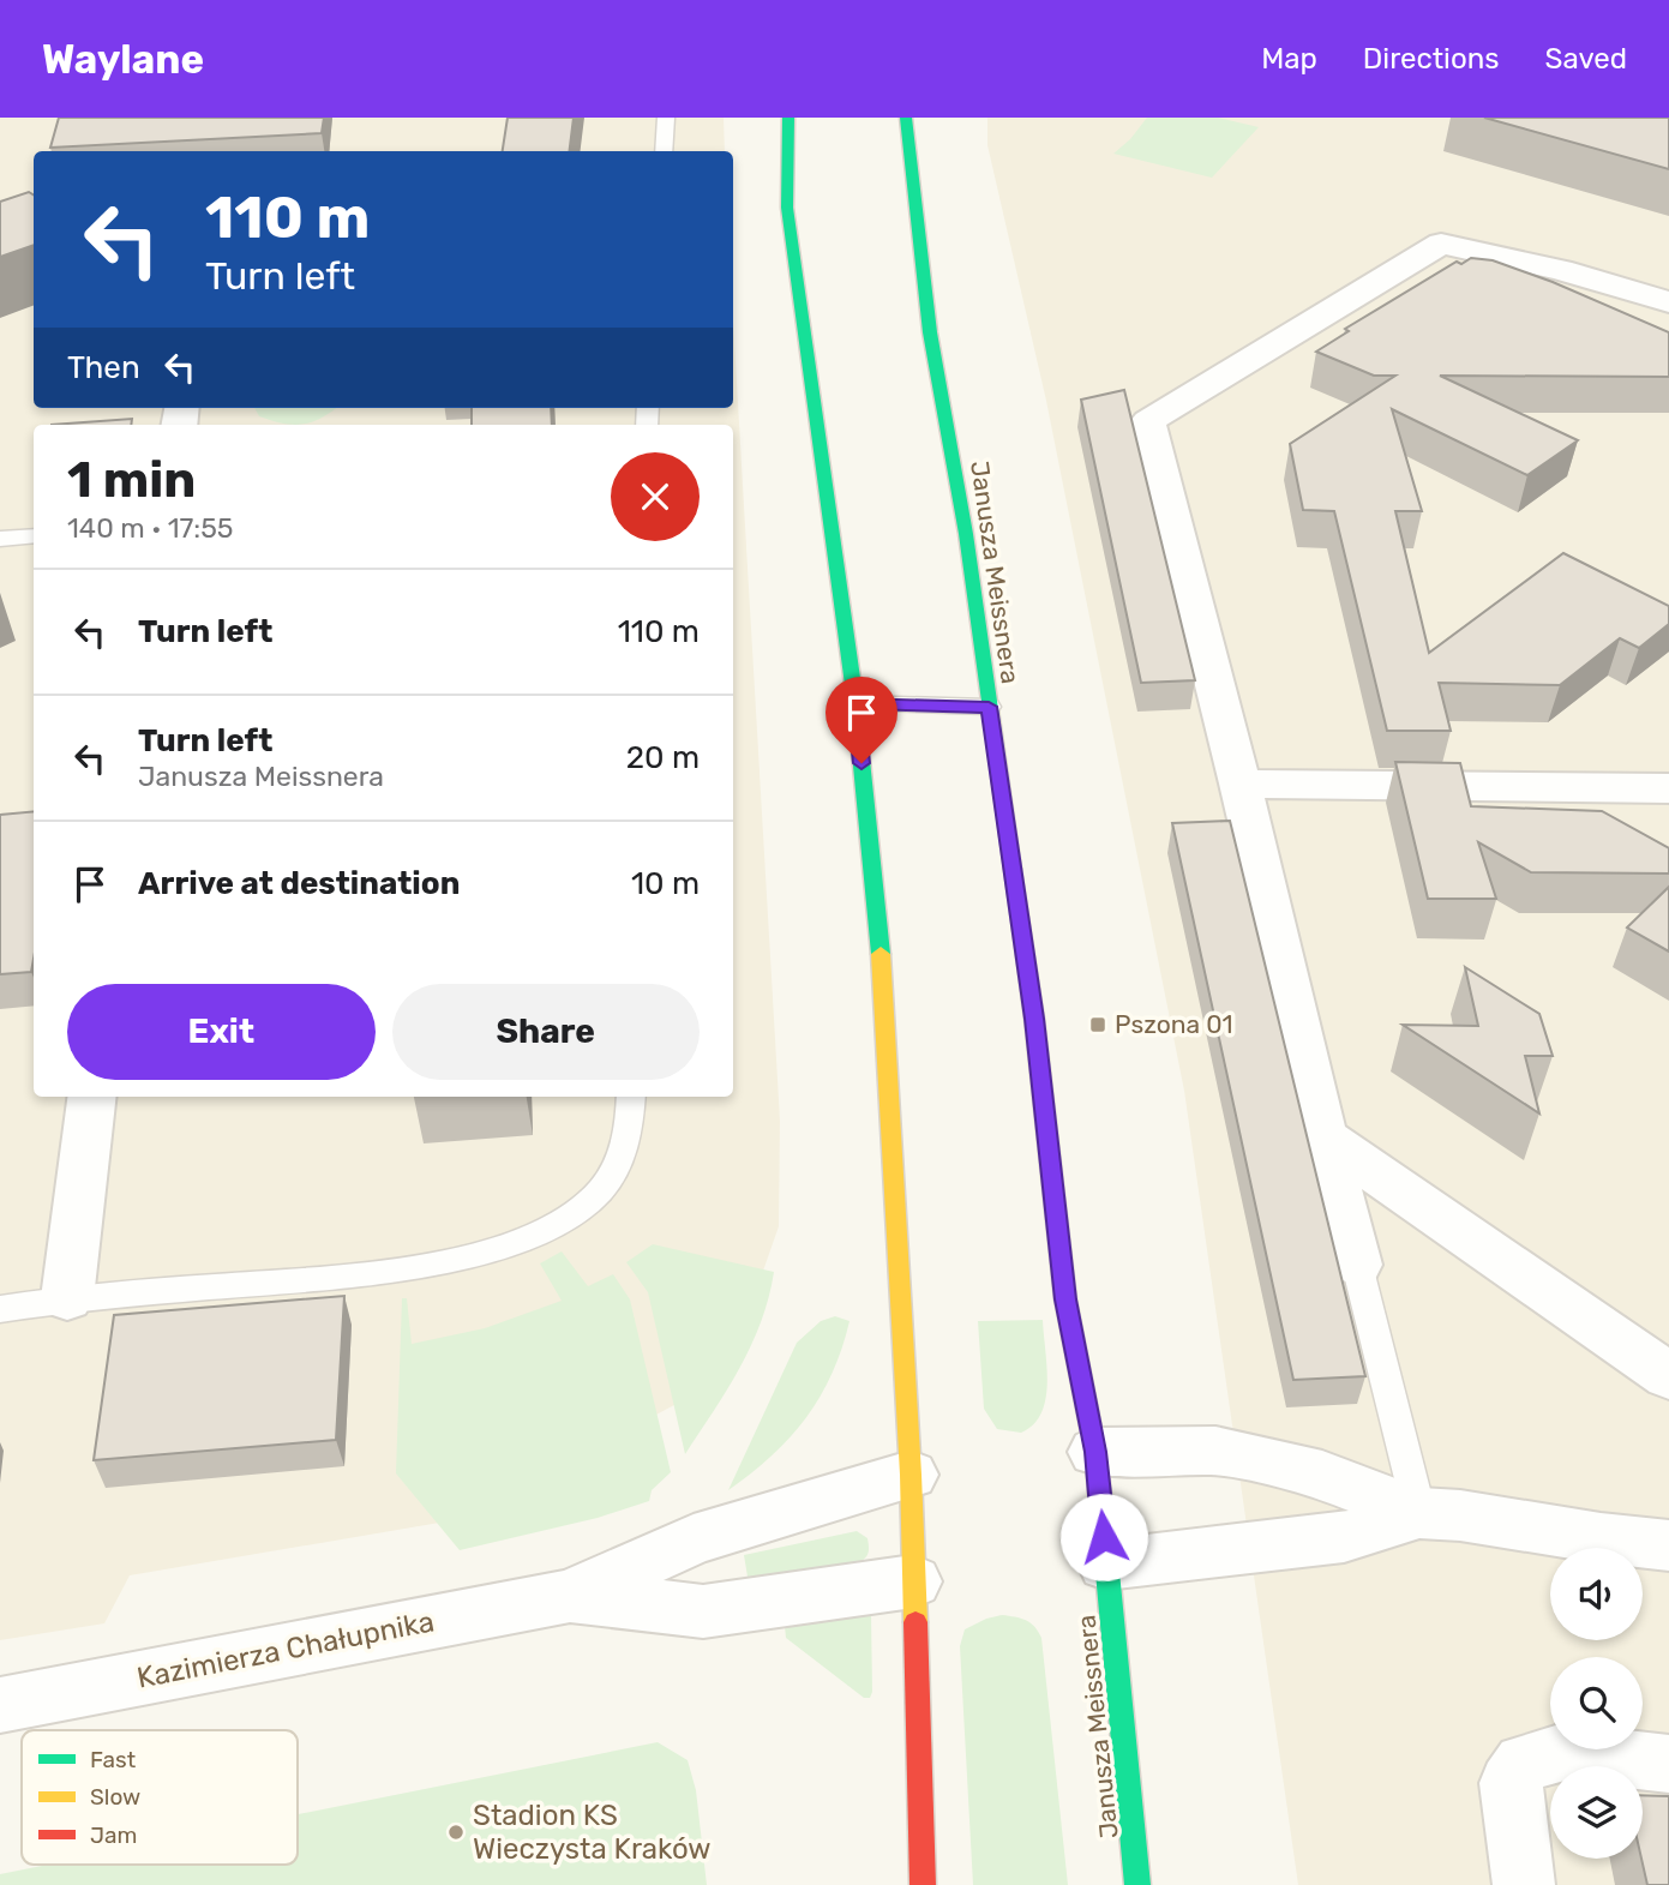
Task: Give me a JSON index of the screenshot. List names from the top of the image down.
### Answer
{
  "streets": {
    "main road": ["Janusza Meissnera"],
    "street": ["Kazimierza Chałupnika"]
  },
  "places": {
    "transit": ["Pszona 01"],
    "other": ["Stadion KS Wieczysta Kraków"]
  },
  "legend": ["Fast", "Slow", "Jam"],
  "page": {
    "header": "Waylane",
    "nav": ["Map", "Directions", "Saved"],
    "turn": ["110 m", "Turn left"],
    "then": "Then",
    "heading": ["1 min", "140 m · 17:55"],
    "list": [
      {
        "name": "Turn left",
        "value": "110 m"
      },
      {
        "name": "Turn left",
        "note": "Janusza Meissnera",
        "value": "20 m"
      },
      {
        "name": "Arrive at destination",
        "value": "10 m"
      }
    ],
    "buttons": ["Exit", "Share"]
  }
}
